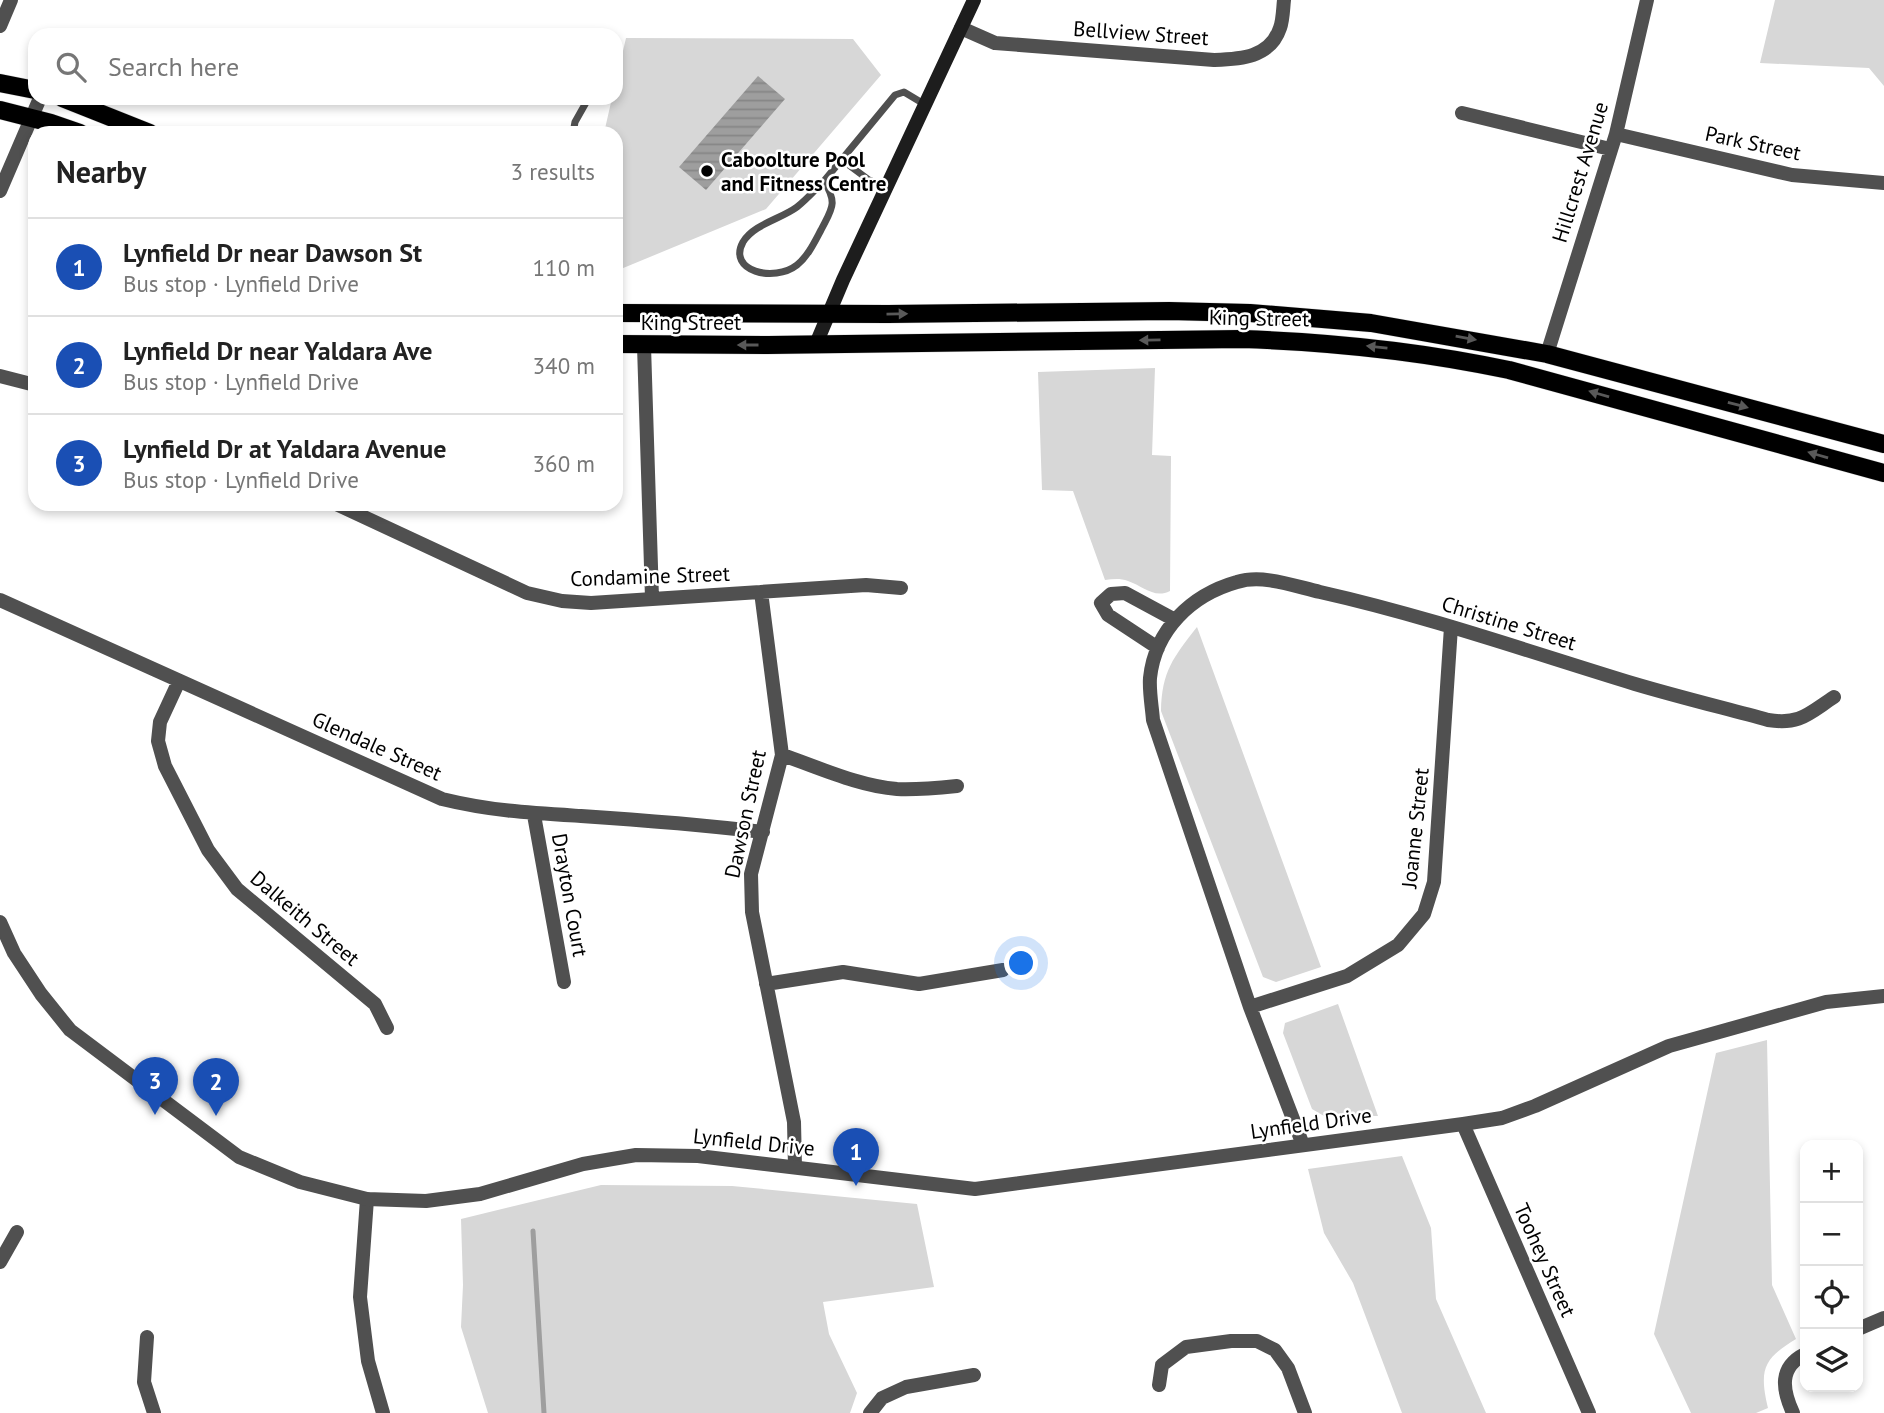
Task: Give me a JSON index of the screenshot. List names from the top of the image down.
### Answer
{
  "streets": {
    "main road": ["King Street"],
    "street": [
      "Bellview Street",
      "Park Street",
      "Hillcrest Avenue",
      "Condamine Street",
      "Christine Street",
      "Glendale Street",
      "Dawson Street",
      "Joanne Street",
      "Drayton Court",
      "Dalkeith Street",
      "Lynfield Drive",
      "Toohey Street"
    ]
  },
  "crossings": [
    ["Park Street", "Hillcrest Avenue"],
    ["Hillcrest Avenue", "King Street"],
    ["Condamine Street", "Dawson Street"],
    ["Christine Street", "Joanne Street"],
    ["Christine Street", "Lynfield Drive"],
    ["Glendale Street", "Dawson Street"],
    ["Glendale Street", "Drayton Court"],
    ["Glendale Street", "Dalkeith Street"],
    ["Dawson Street", "Lynfield Drive"],
    ["Lynfield Drive", "Toohey Street"]
  ],
  "places": ["Caboolture Pool and Fitness Centre"],
  "page": {
    "search": "Search here",
    "heading": ["Nearby", "3 results"],
    "list": [
      {
        "mark": "1",
        "name": "Lynfield Dr near Dawson St",
        "note": "Bus stop · Lynfield Drive",
        "value": "110 m"
      },
      {
        "mark": "2",
        "name": "Lynfield Dr near Yaldara Ave",
        "note": "Bus stop · Lynfield Drive",
        "value": "340 m"
      },
      {
        "mark": "3",
        "name": "Lynfield Dr at Yaldara Avenue",
        "note": "Bus stop · Lynfield Drive",
        "value": "360 m"
      }
    ],
    "pins": ["3", "2", "1"],
    "map_buttons": ["+", "−"]
  }
}
